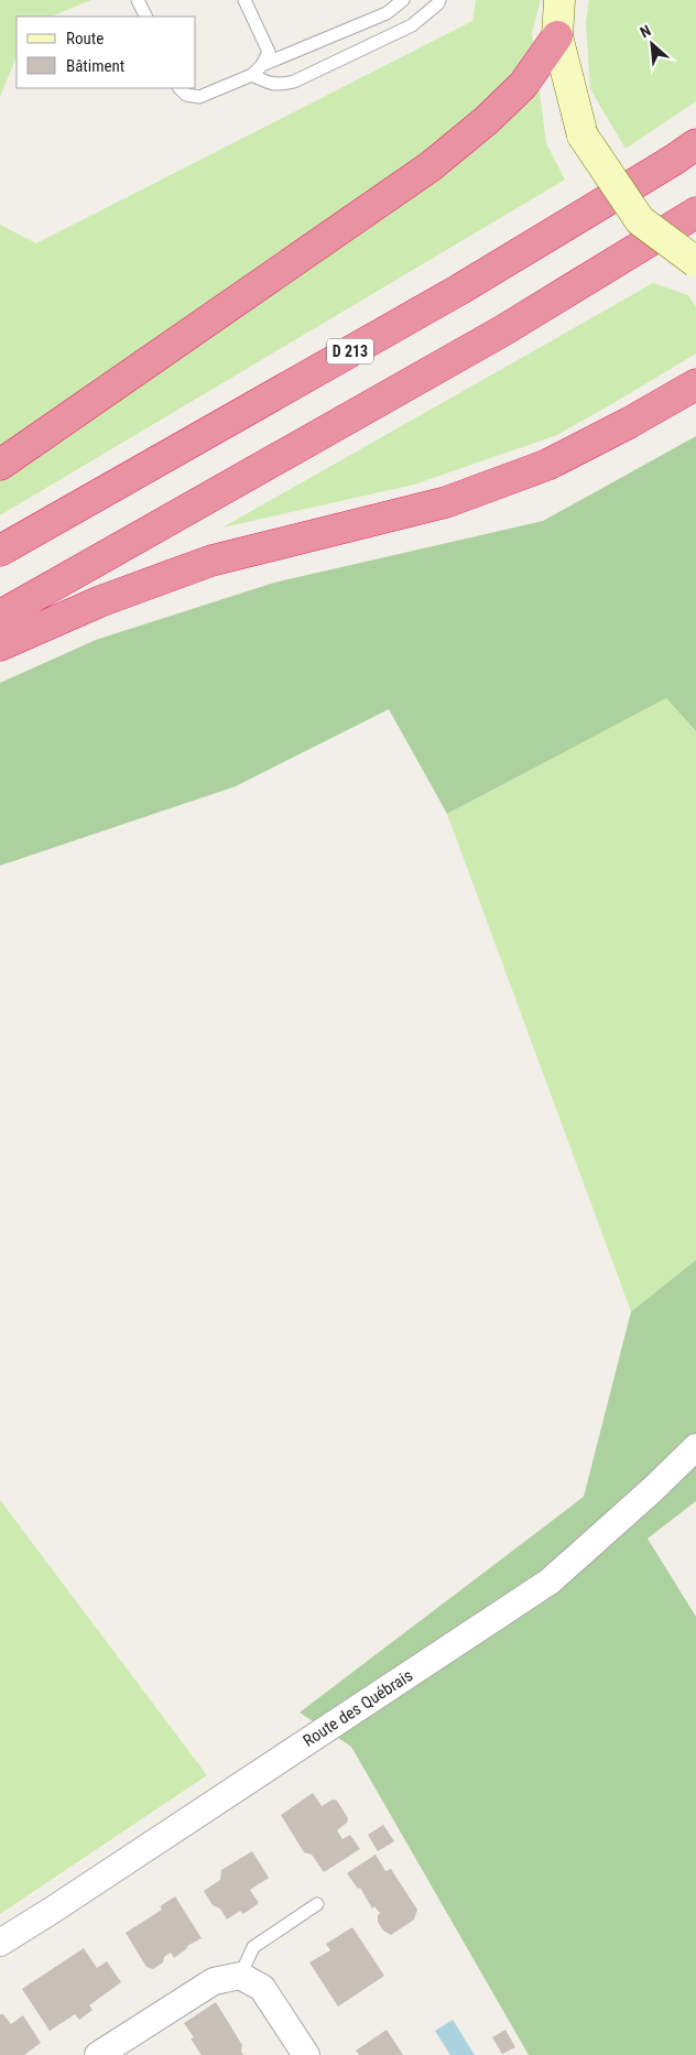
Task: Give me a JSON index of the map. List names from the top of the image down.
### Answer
{
  "streets": {
    "highway": ["D 213"],
    "street": ["Route des Québrais"]
  },
  "legend": ["Route", "Bâtiment"],
  "north": "top left"
}
